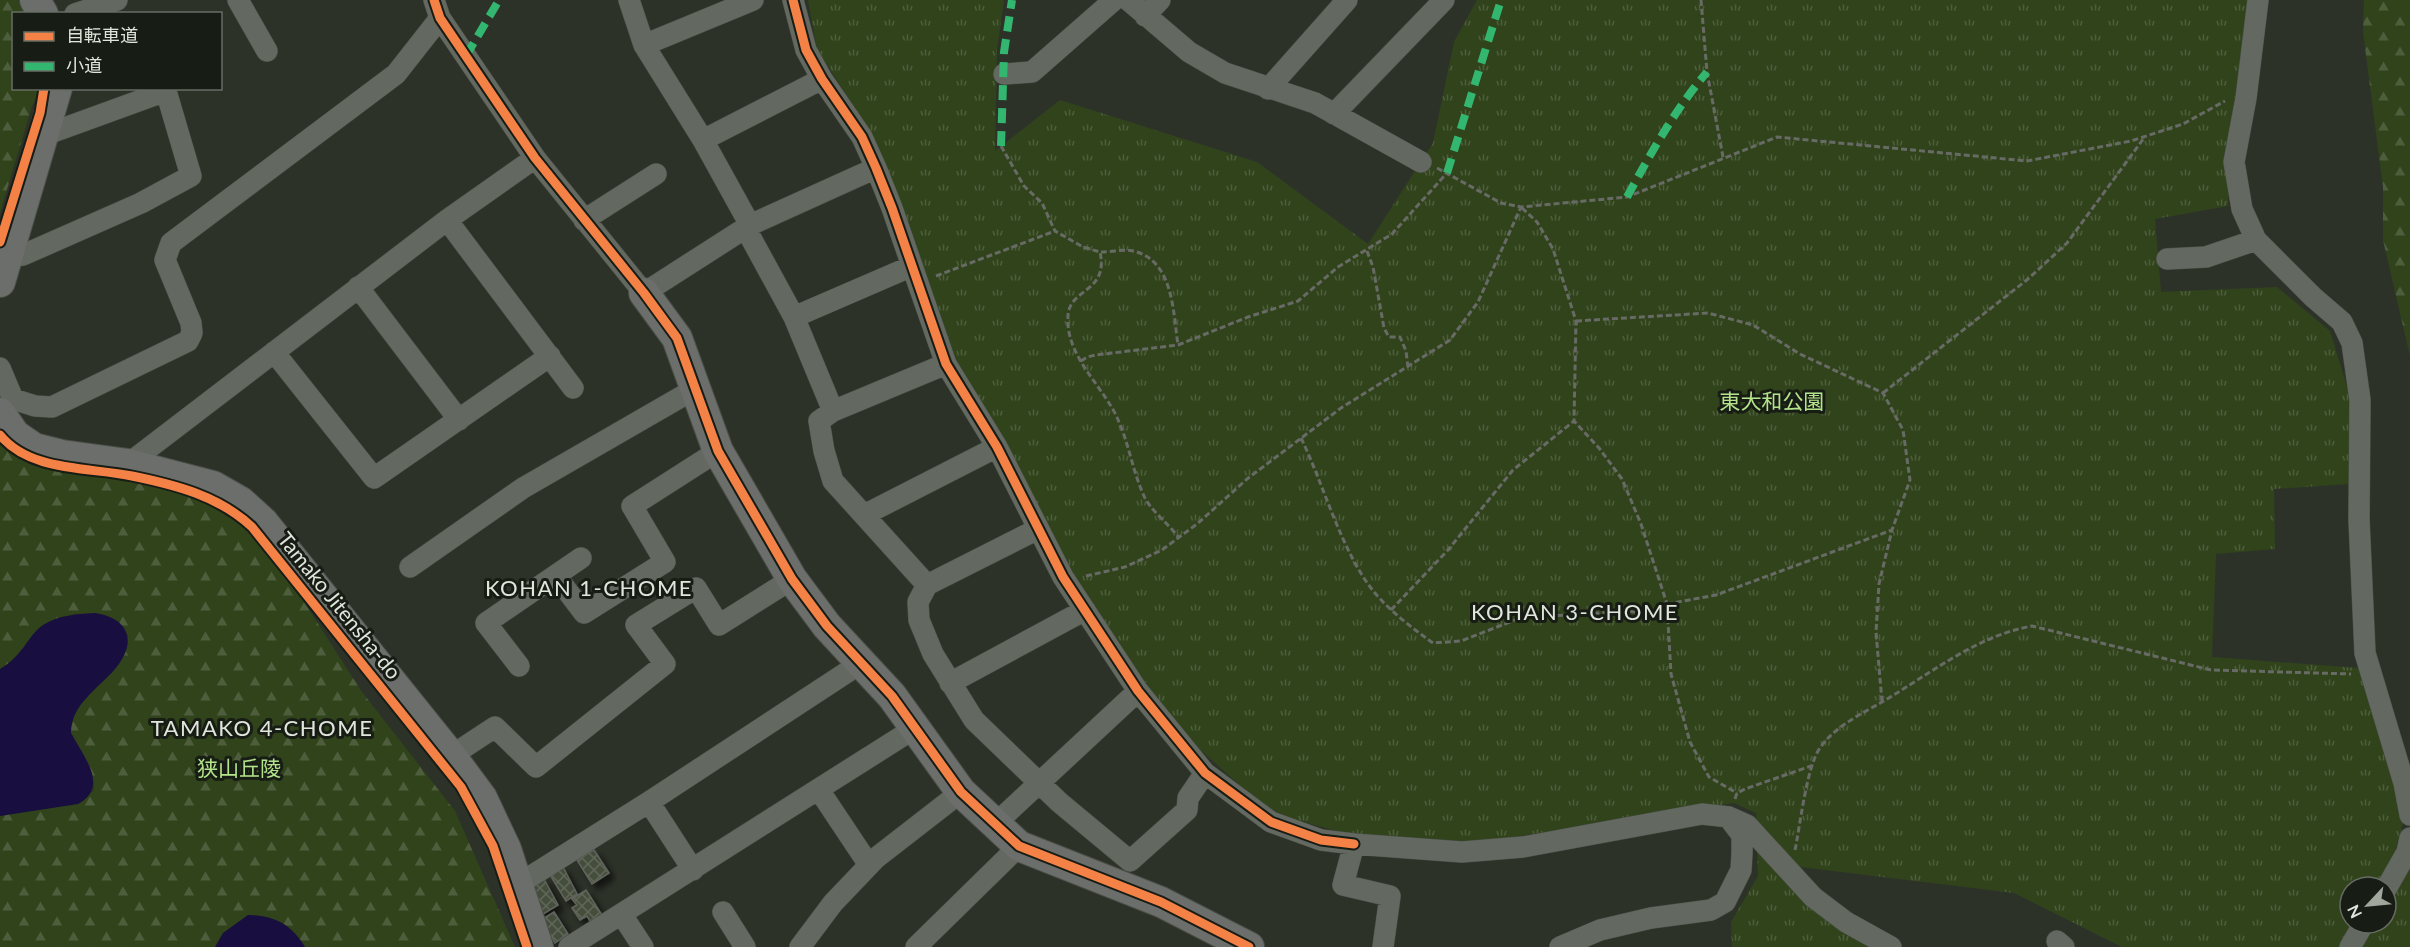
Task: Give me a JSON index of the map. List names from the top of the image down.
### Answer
{
  "streets": {
    "cycle path": ["Tamako Jitensha-do"]
  },
  "districts": ["KOHAN 1-CHOME", "KOHAN 3-CHOME", "TAMAKO 4-CHOME"],
  "parks": ["東大和公園", "狭山丘陵"],
  "legend": ["自転車道", "小道"],
  "north": "bottom left"
}
